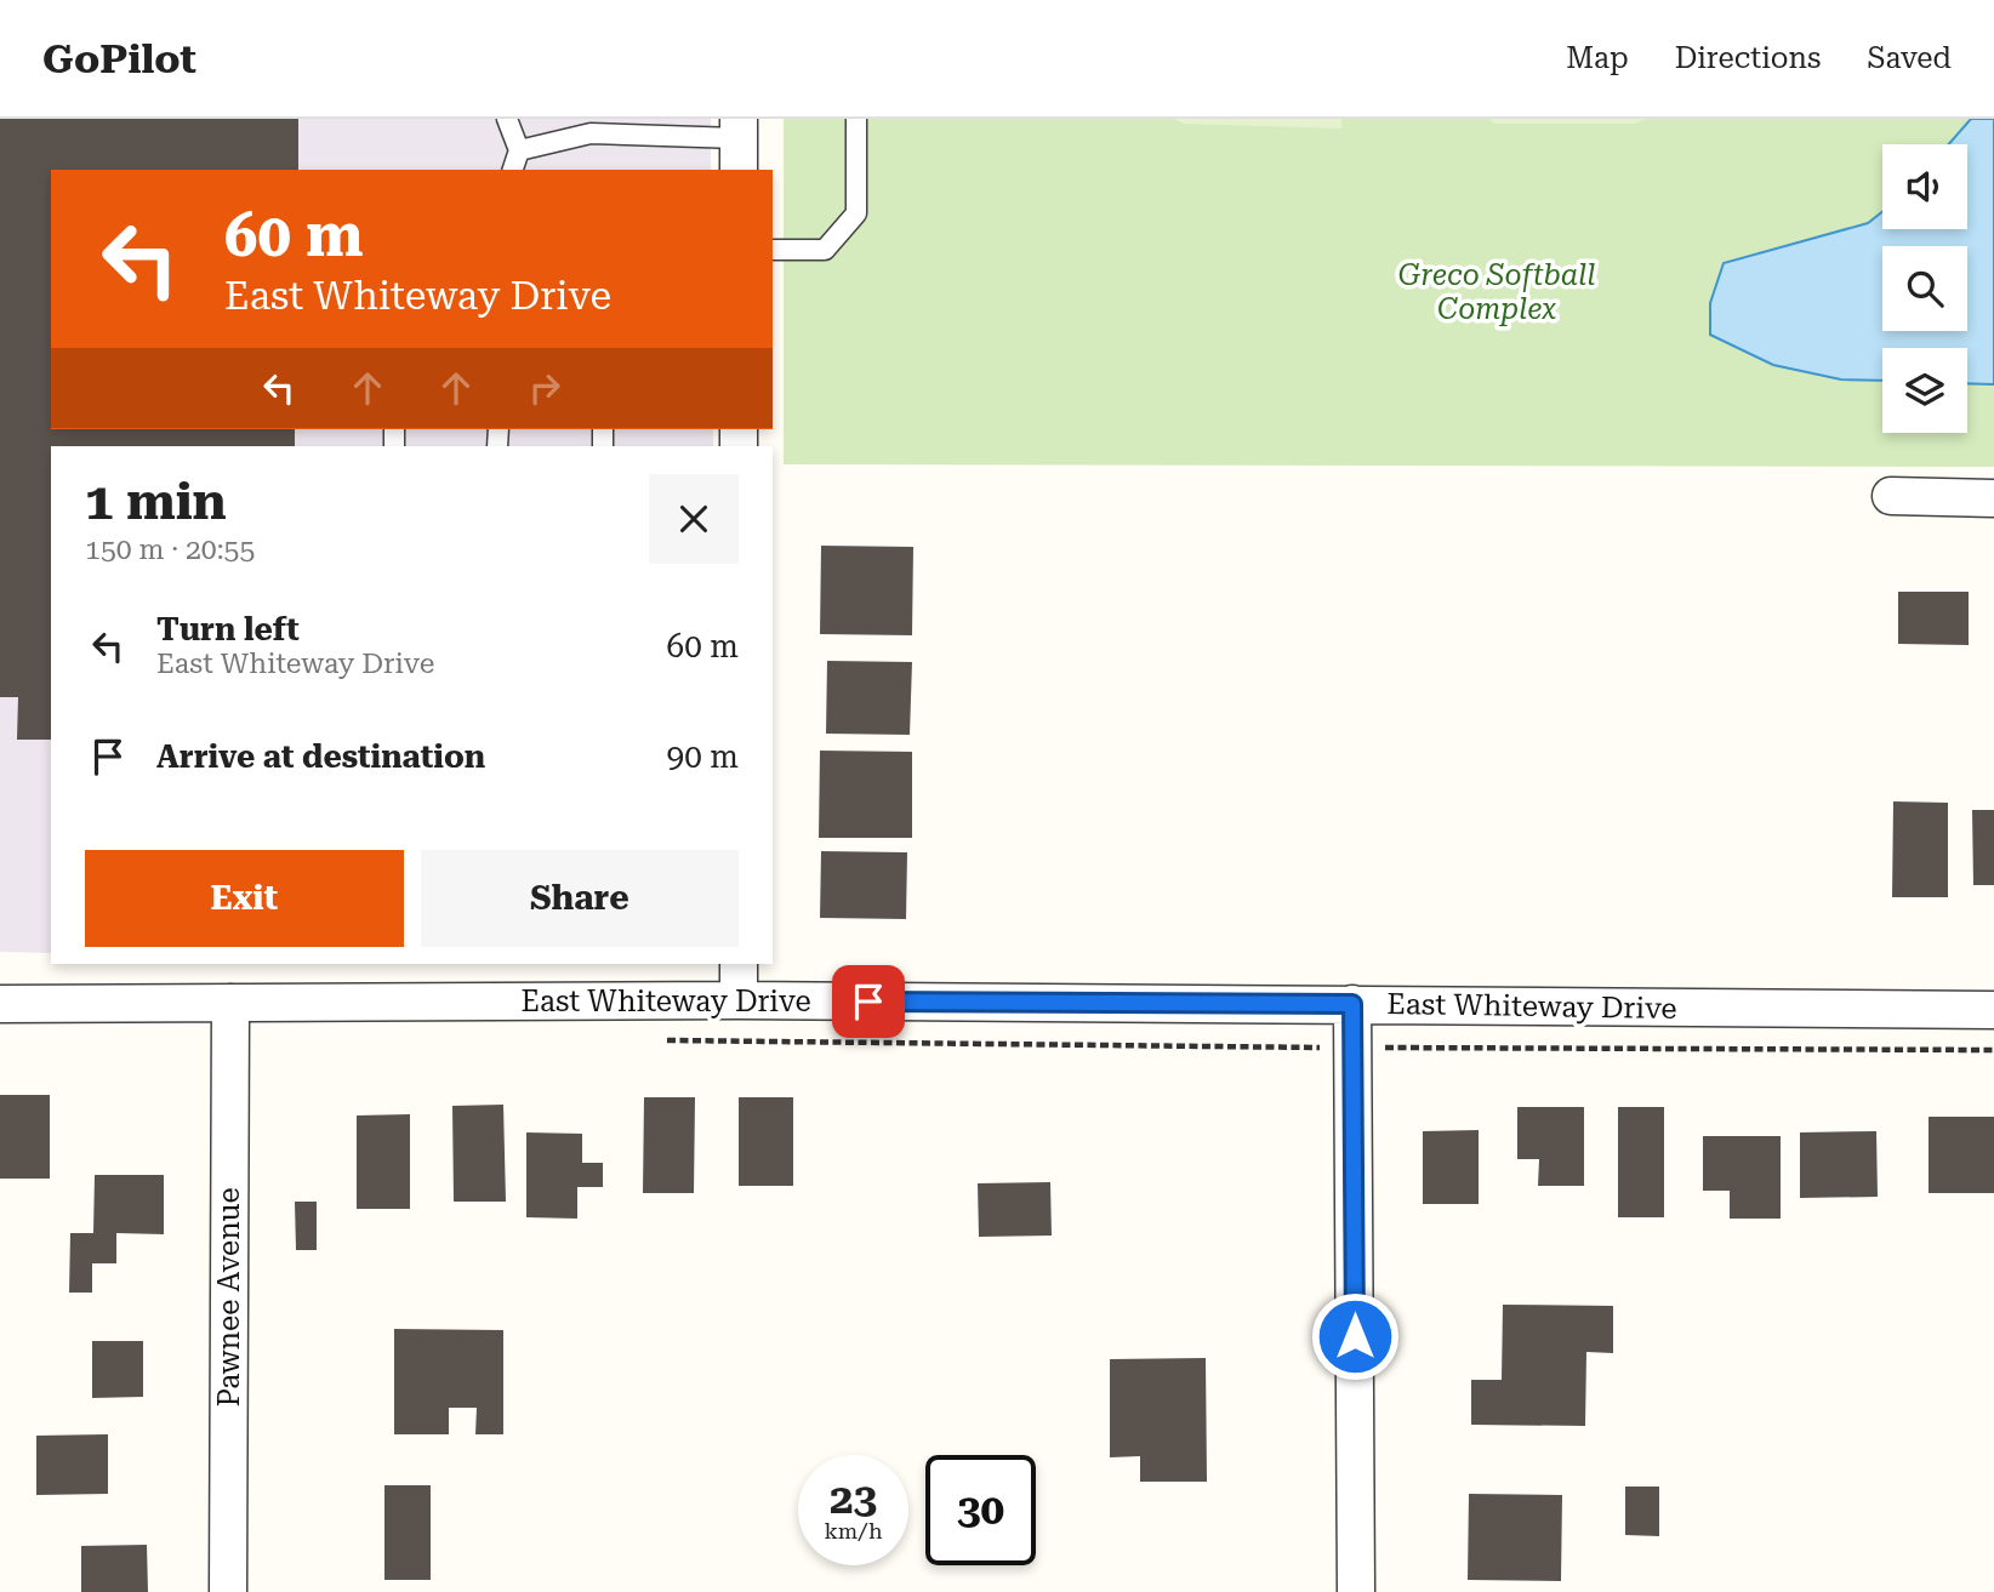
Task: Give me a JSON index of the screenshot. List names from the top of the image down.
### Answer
{
  "streets": {
    "street": ["East Whiteway Drive", "Pawnee Avenue"]
  },
  "crossings": [
    ["East Whiteway Drive", "Pawnee Avenue"]
  ],
  "parks": ["Greco Softball Complex"],
  "page": {
    "header": "GoPilot",
    "nav": ["Map", "Directions", "Saved"],
    "turn": ["60 m", "East Whiteway Drive"],
    "heading": ["1 min", "150 m · 20:55"],
    "list": [
      {
        "name": "Turn left",
        "note": "East Whiteway Drive",
        "value": "60 m"
      },
      {
        "name": "Arrive at destination",
        "value": "90 m"
      }
    ],
    "buttons": ["Exit", "Share"],
    "speed": "23 km/h",
    "limit": "30"
  }
}
